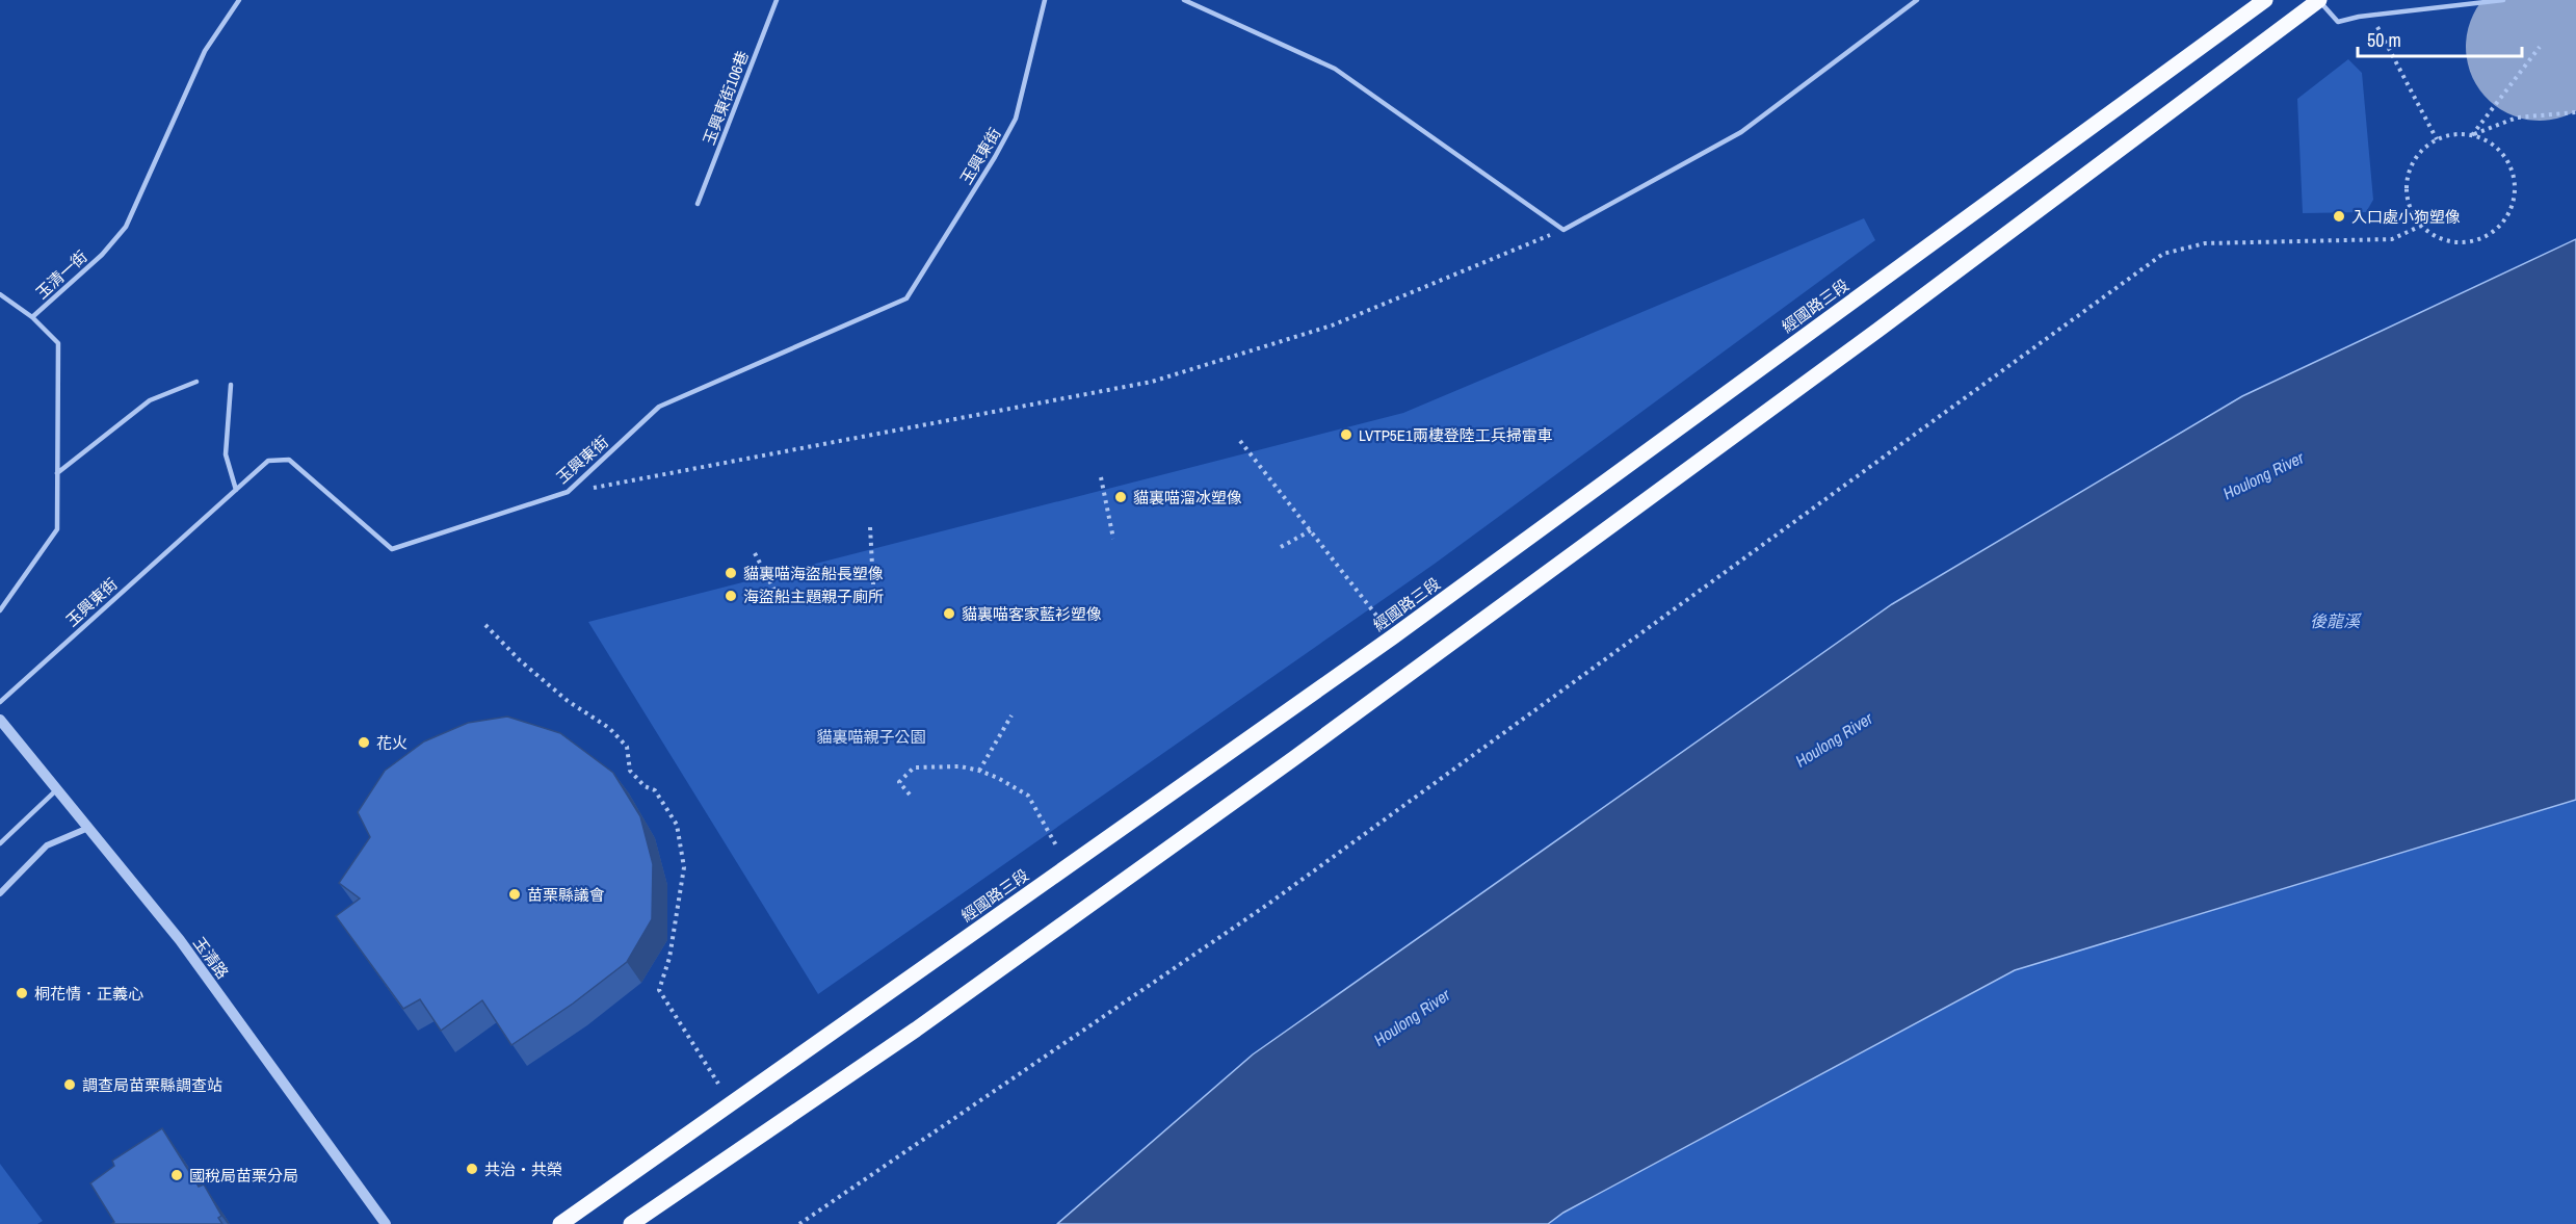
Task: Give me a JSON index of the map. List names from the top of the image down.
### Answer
{
  "streets": {
    "main road": ["經國路三段"],
    "street": ["玉清路"],
    "lane": ["玉興東街106巷", "玉興東街", "玉清一街"]
  },
  "water": ["Houlong River", "後龍溪"],
  "parks": ["貓裏喵親子公園"],
  "places": [
    "入口處小狗塑像",
    "LVTP5E1兩棲登陸工兵掃雷車",
    "貓裏喵溜冰塑像",
    "貓裏喵海盜船長塑像",
    "海盜船主題親子廁所",
    "貓裏喵客家藍衫塑像",
    "花火",
    "苗栗縣議會",
    "桐花情．正義心",
    "調查局苗栗縣調查站",
    "共治‧共榮",
    "國稅局苗栗分局"
  ],
  "scale_bar": "50 m"
}
